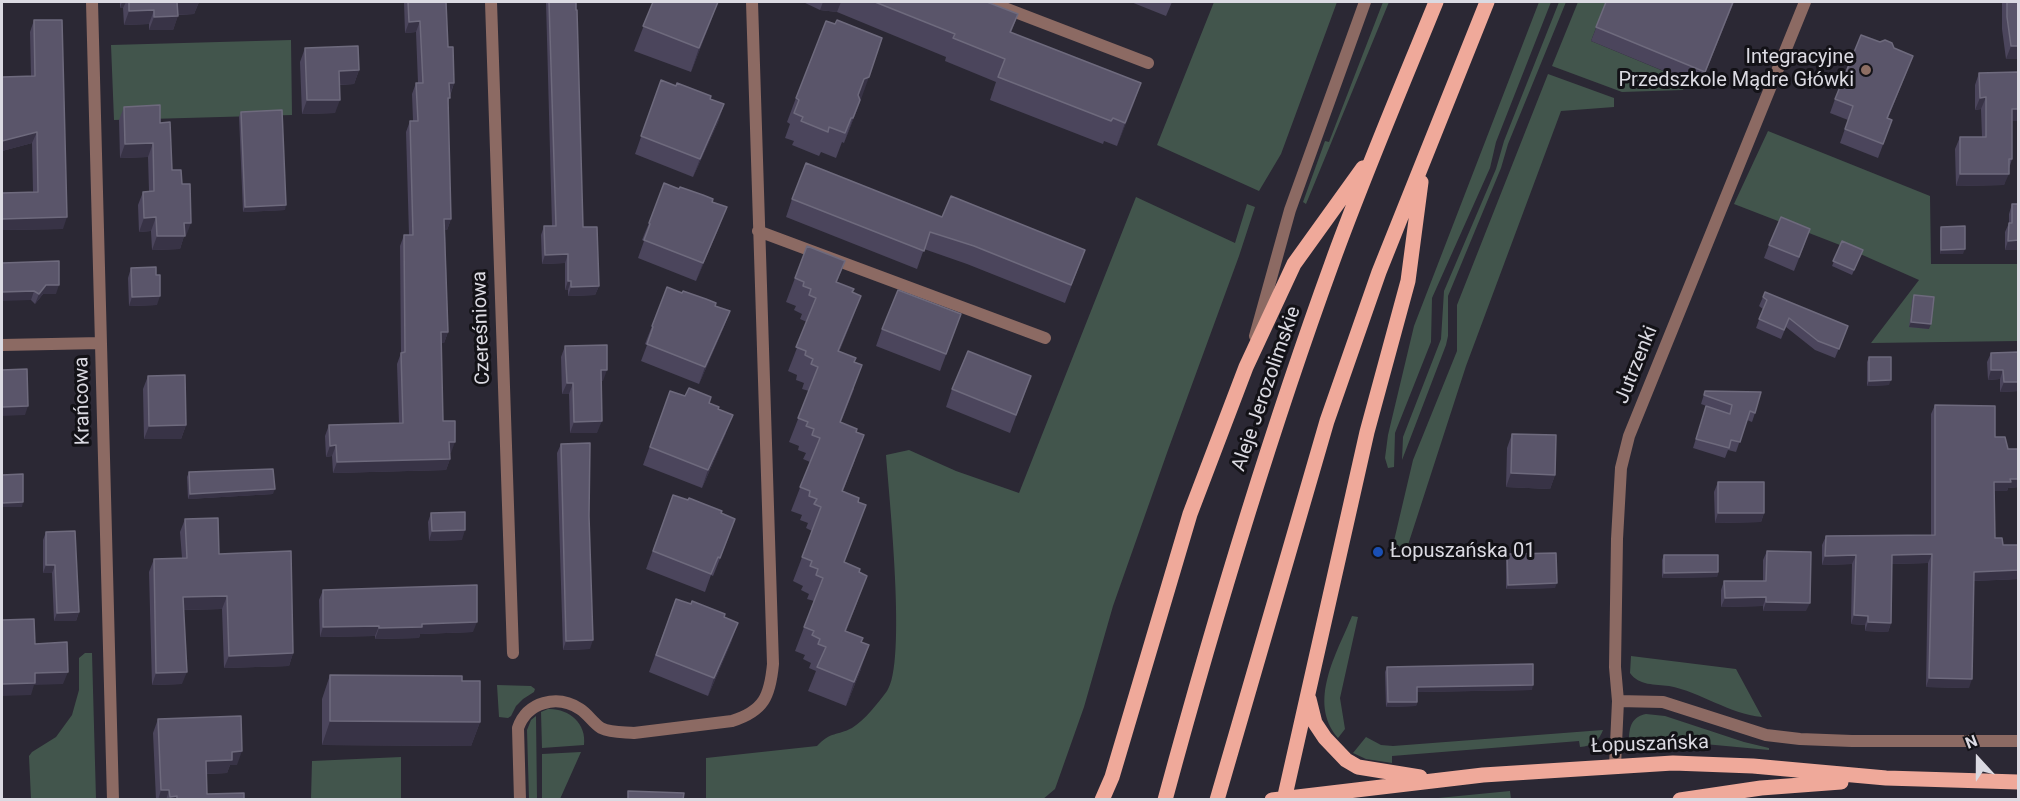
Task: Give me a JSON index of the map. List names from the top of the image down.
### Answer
{
  "streets": {
    "main road": ["Aleje Jerozolimskie", "Łopuszańska"],
    "street": ["Czereśniowa", "Jutrzenki", "Krańcowa"]
  },
  "crossings": [
    ["Jutrzenki", "Łopuszańska"]
  ],
  "places": ["Integracyjne Przedszkole Mądre Główki", "Łopuszańska 01"],
  "north": "top"
}
